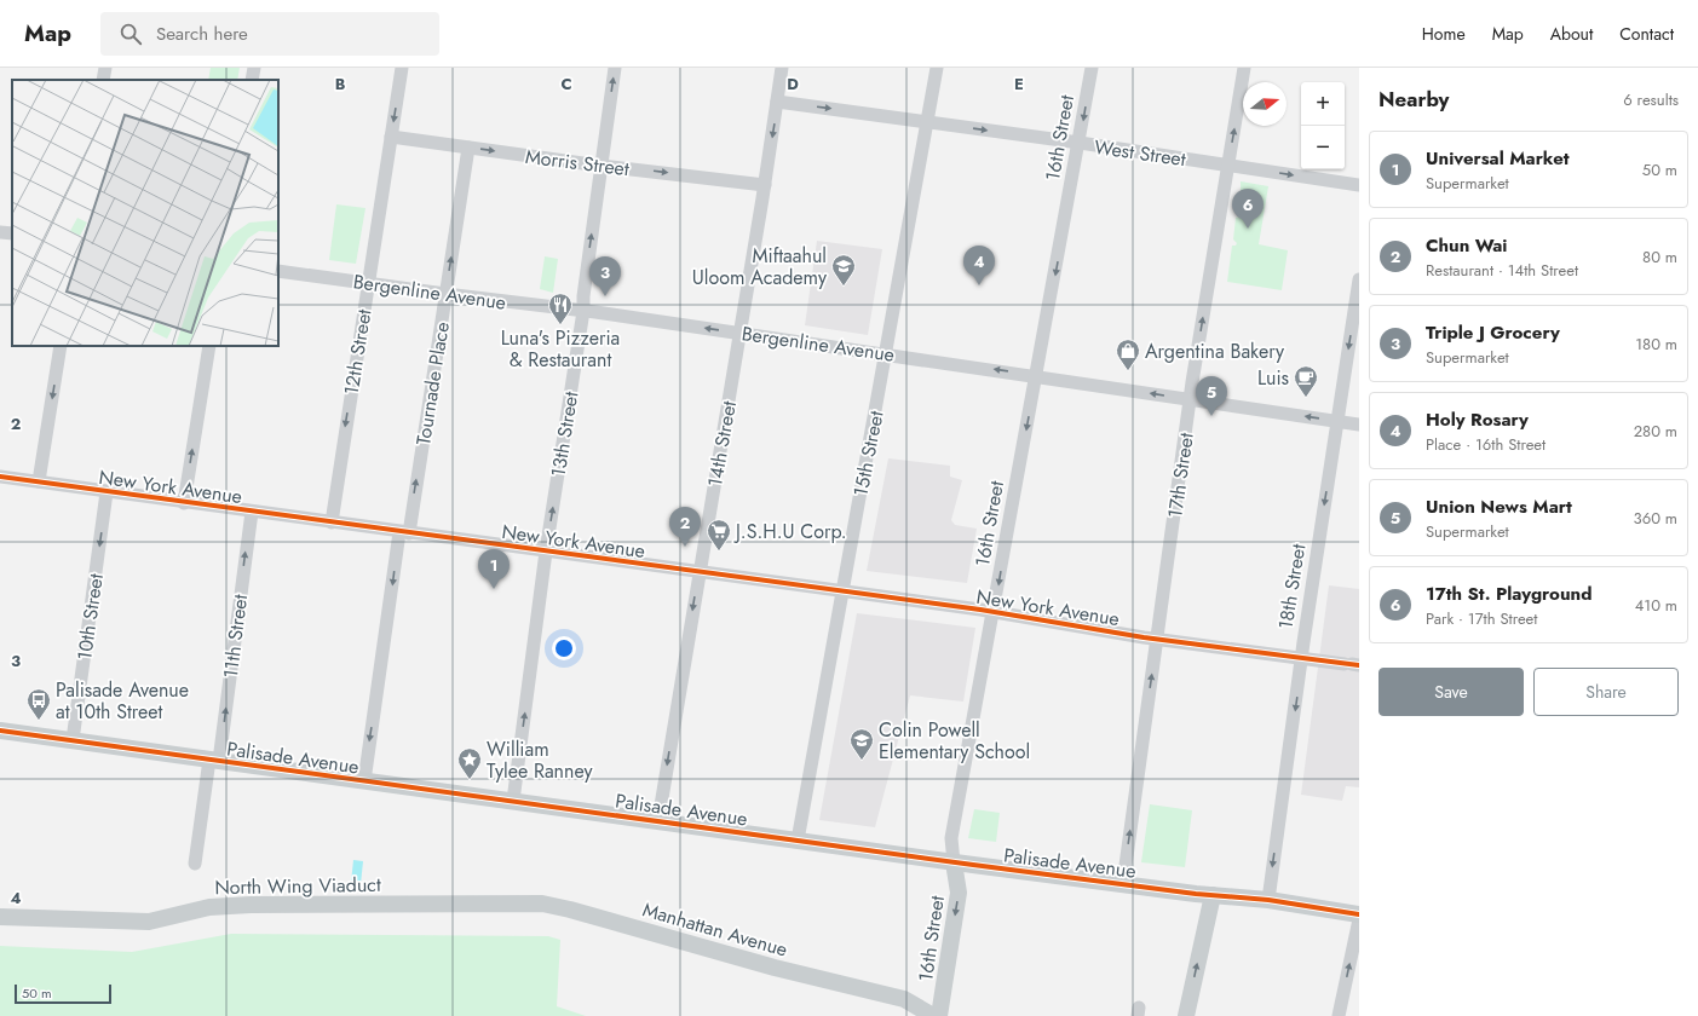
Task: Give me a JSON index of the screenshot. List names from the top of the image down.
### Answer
{
  "streets": {
    "main road": [
      "16th Street",
      "Palisade Avenue",
      "North Wing Viaduct",
      "Manhattan Avenue"
    ],
    "street": [
      "West Street",
      "Morris Street",
      "Bergenline Avenue",
      "12th Street",
      "Tournade Place",
      "13th Street",
      "14th Street",
      "15th Street",
      "17th Street",
      "New York Avenue",
      "18th Street",
      "10th Street",
      "11th Street"
    ]
  },
  "crossings": [
    ["16th Street", "West Street"],
    ["16th Street", "Bergenline Avenue"],
    ["16th Street", "New York Avenue"],
    ["16th Street", "Palisade Avenue"],
    ["West Street", "14th Street"],
    ["West Street", "15th Street"],
    ["West Street", "17th Street"],
    ["Morris Street", "12th Street"],
    ["Morris Street", "Tournade Place"],
    ["Morris Street", "13th Street"],
    ["Morris Street", "14th Street"],
    ["Bergenline Avenue", "12th Street"],
    ["Bergenline Avenue", "Tournade Place"],
    ["Bergenline Avenue", "13th Street"],
    ["Bergenline Avenue", "14th Street"],
    ["Bergenline Avenue", "15th Street"],
    ["Bergenline Avenue", "17th Street"],
    ["Bergenline Avenue", "18th Street"],
    ["12th Street", "New York Avenue"],
    ["Tournade Place", "New York Avenue"],
    ["13th Street", "New York Avenue"],
    ["13th Street", "Palisade Avenue"],
    ["14th Street", "New York Avenue"],
    ["14th Street", "Palisade Avenue"],
    ["15th Street", "New York Avenue"],
    ["15th Street", "Palisade Avenue"],
    ["17th Street", "New York Avenue"],
    ["17th Street", "Palisade Avenue"],
    ["New York Avenue", "18th Street"],
    ["New York Avenue", "10th Street"],
    ["New York Avenue", "11th Street"],
    ["18th Street", "Palisade Avenue"],
    ["10th Street", "Palisade Avenue"],
    ["11th Street", "Palisade Avenue"],
    ["North Wing Viaduct", "Manhattan Avenue"]
  ],
  "one_way": [
    "16th Street",
    "West Street",
    "Morris Street",
    "Bergenline Avenue",
    "12th Street",
    "Tournade Place",
    "13th Street",
    "14th Street",
    "17th Street",
    "18th Street",
    "10th Street",
    "11th Street"
  ],
  "places": {
    "school or university": ["Miftaahul Uloom Academy", "Colin Powell Elementary School"],
    "restaurant": ["Luna's Pizzeria & Restaurant"],
    "shop": ["Argentina Bakery"],
    "cafe": ["Luis"],
    "supermarket": ["J.S.H.U Corp."],
    "bus stop": ["Palisade Avenue at 10th Street"],
    "place": ["William Tylee Ranney"]
  },
  "scale_bar": "50 m",
  "north": "right",
  "page": {
    "header": "Map",
    "search": "Search here",
    "nav": [
      "Home",
      "Map",
      "About",
      "Contact"
    ],
    "heading": ["Nearby", "6 results"],
    "map_buttons": ["+", "−"],
    "list": [
      {
        "mark": "1",
        "name": "Universal Market",
        "note": "Supermarket",
        "value": "50 m"
      },
      {
        "mark": "2",
        "name": "Chun Wai",
        "note": "Restaurant · 14th Street",
        "value": "80 m"
      },
      {
        "mark": "3",
        "name": "Triple J Grocery",
        "note": "Supermarket",
        "value": "180 m"
      },
      {
        "mark": "4",
        "name": "Holy Rosary",
        "note": "Place · 16th Street",
        "value": "280 m"
      },
      {
        "mark": "5",
        "name": "Union News Mart",
        "note": "Supermarket",
        "value": "360 m"
      },
      {
        "mark": "6",
        "name": "17th St. Playground",
        "note": "Park · 17th Street",
        "value": "410 m"
      }
    ],
    "pins": [
      "6",
      "4",
      "3",
      "5",
      "2",
      "1"
    ],
    "buttons": ["Save", "Share"],
    "scale": "50 m"
  },
  "grid": {
    "columns": [
      "B",
      "C",
      "D",
      "E"
    ],
    "rows": ["2", "3", "4"]
  }
}
